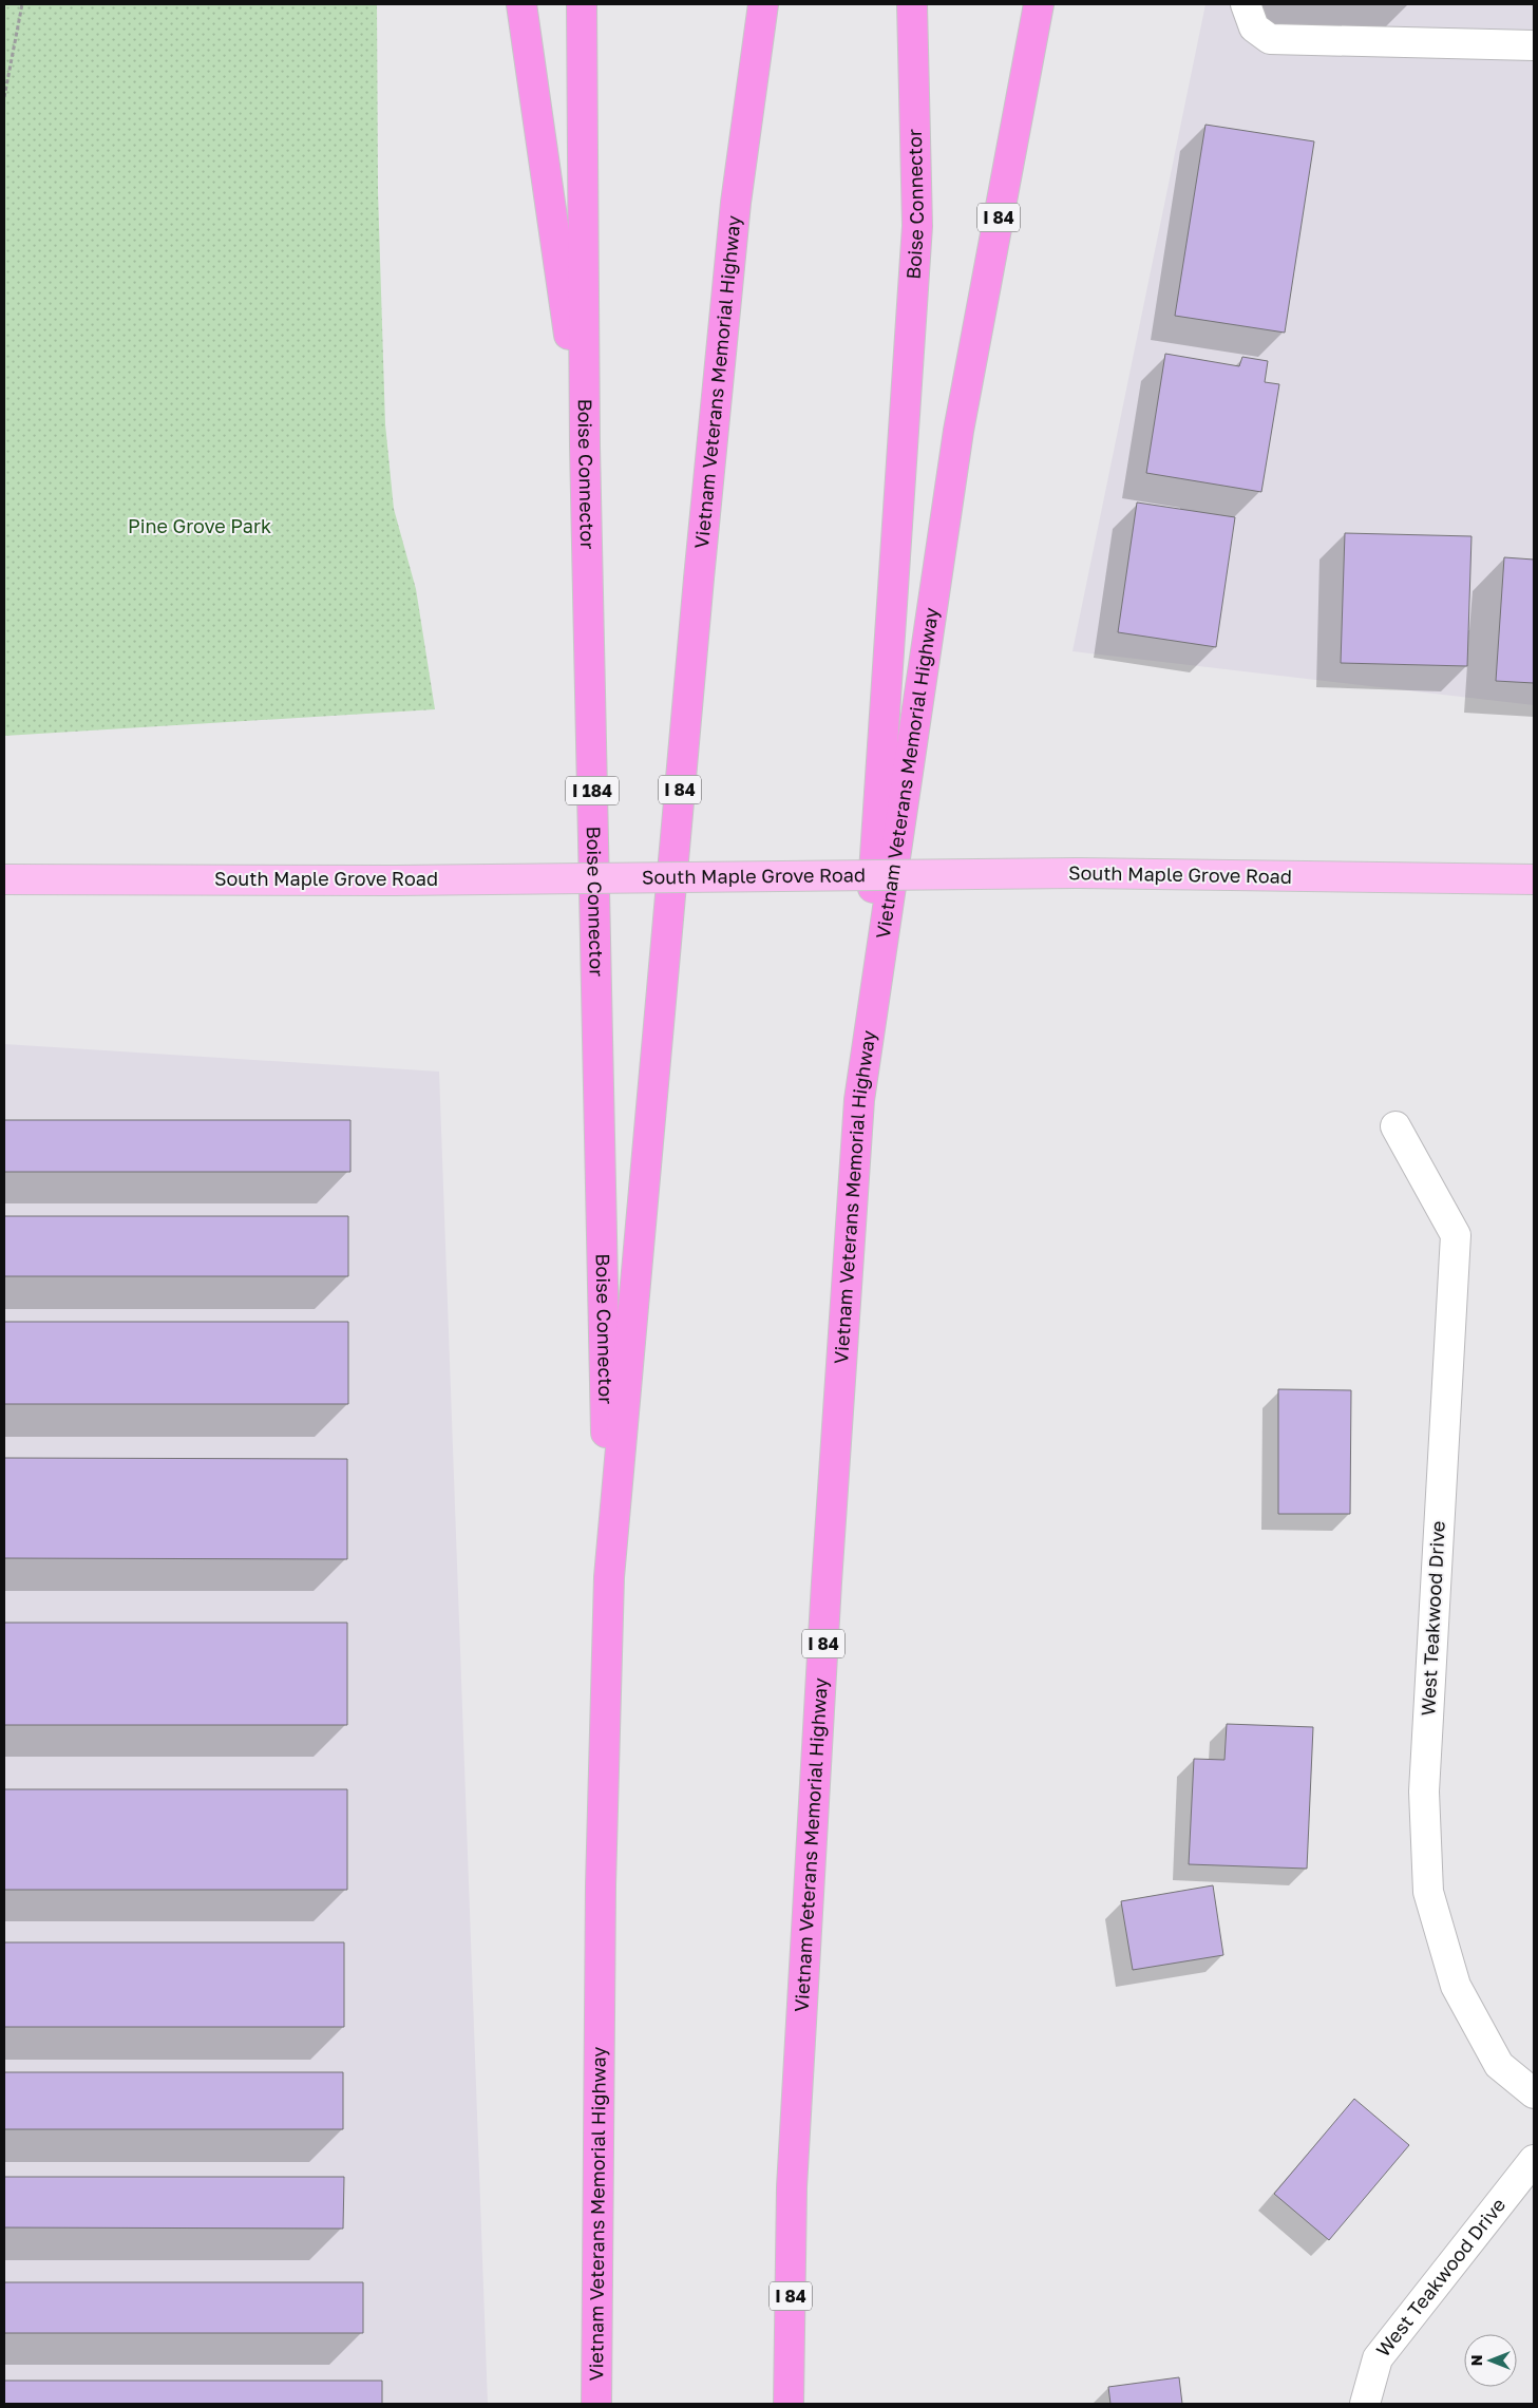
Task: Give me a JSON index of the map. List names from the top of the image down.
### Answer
{
  "streets": {
    "highway": [
      "Boise Connector",
      "I 84",
      "Vietnam Veterans Memorial Highway",
      "I 184"
    ],
    "main road": ["South Maple Grove Road"],
    "street": ["West Teakwood Drive"]
  },
  "crossings": [
    ["Boise Connector", "Vietnam Veterans Memorial Highway"]
  ],
  "parks": ["Pine Grove Park"],
  "north": "left"
}
